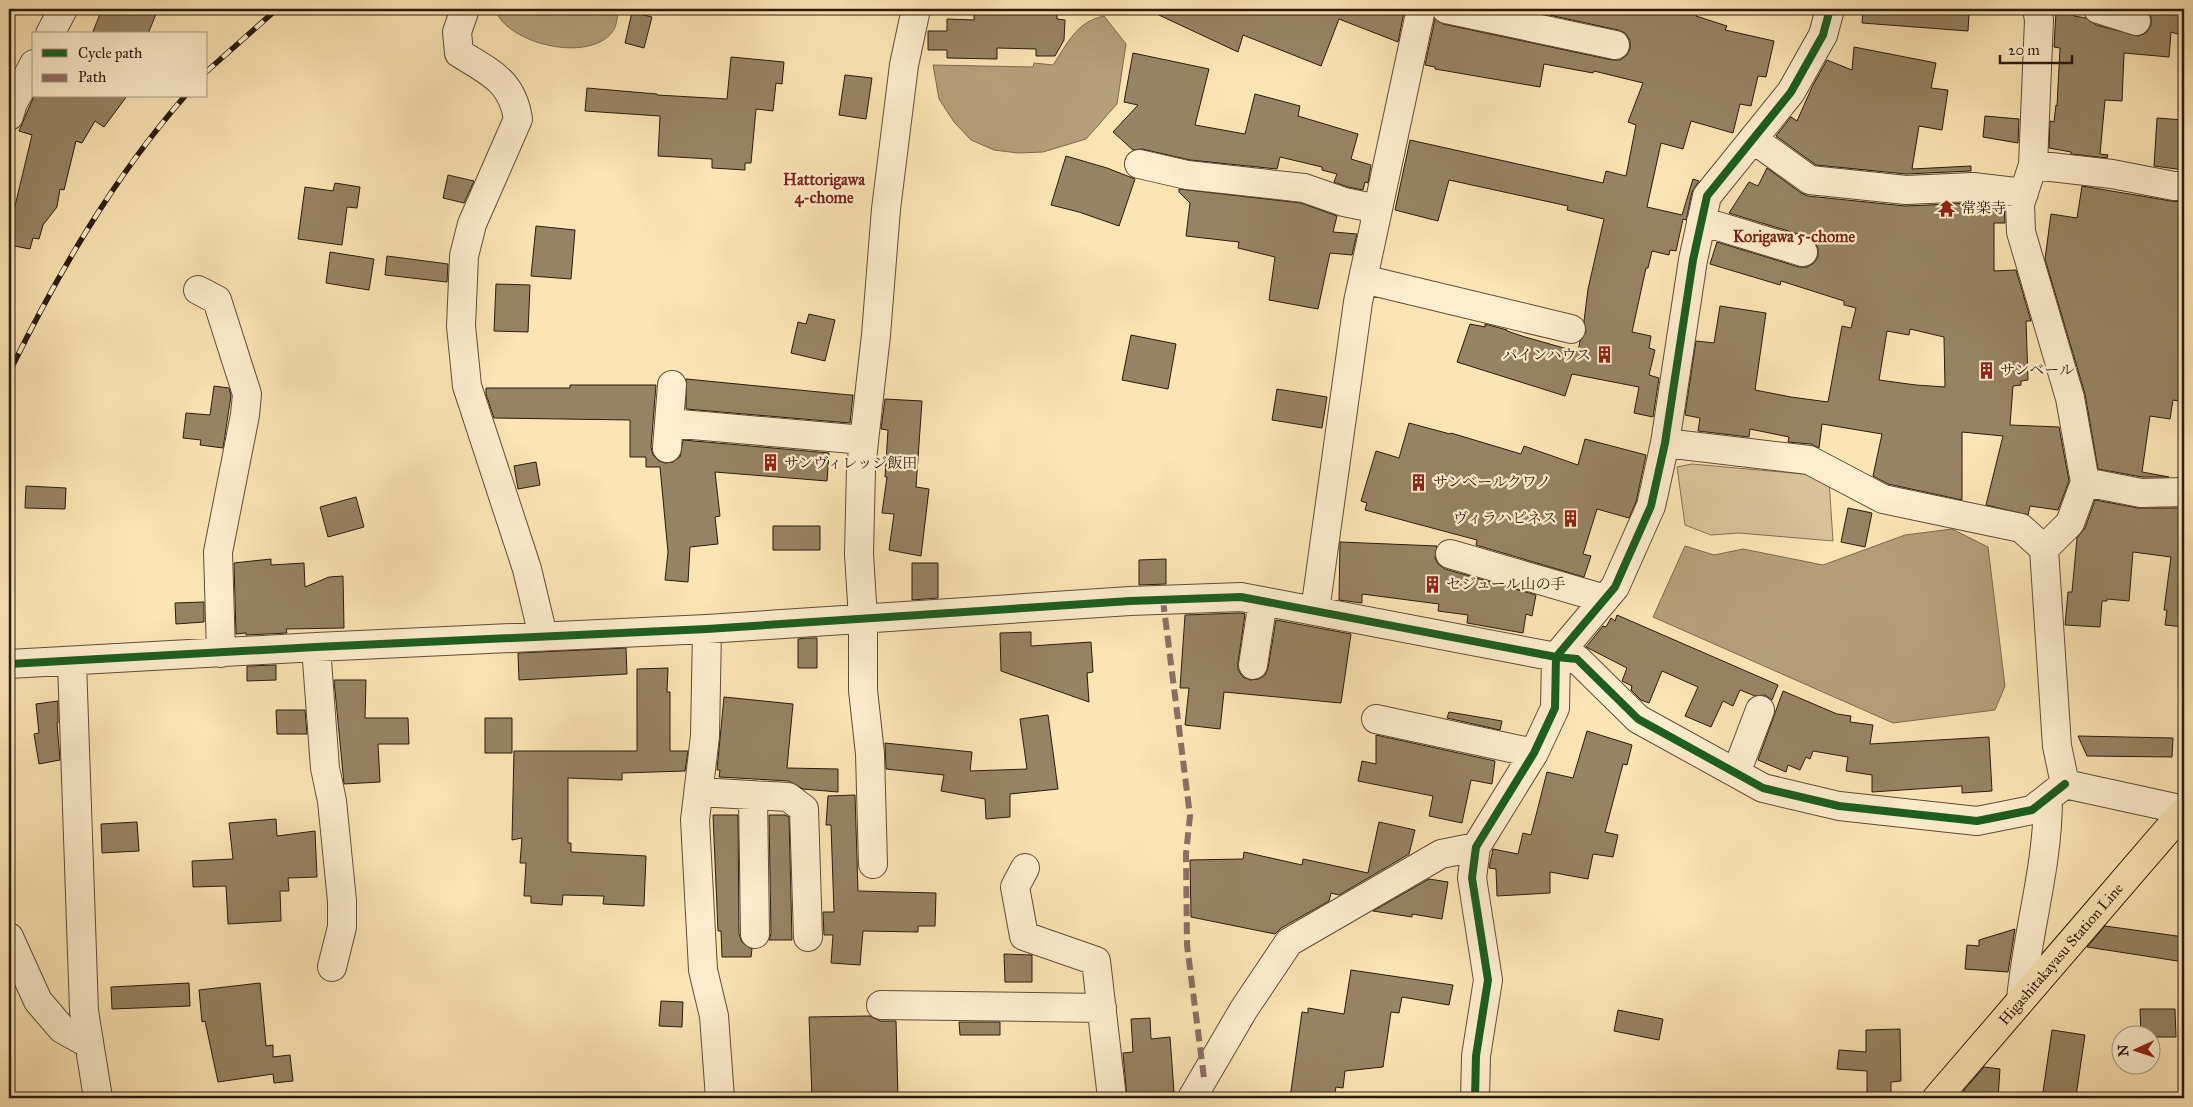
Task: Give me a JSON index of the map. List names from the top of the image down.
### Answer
{
  "streets": {
    "main road": ["Higashitakayasu Station Line"]
  },
  "districts": ["Hattorigawa 4-chome", "Korigawa 5-chome"],
  "places": {
    "temple": ["常楽寺"],
    "building": [
      "パインハウス",
      "サンベール",
      "サンヴィレッジ飯田",
      "サンベールクワノ",
      "ヴィラハピネス",
      "セジュール山の手"
    ]
  },
  "legend": ["Cycle path", "Path"],
  "scale_bar": "20 m",
  "north": "left"
}
